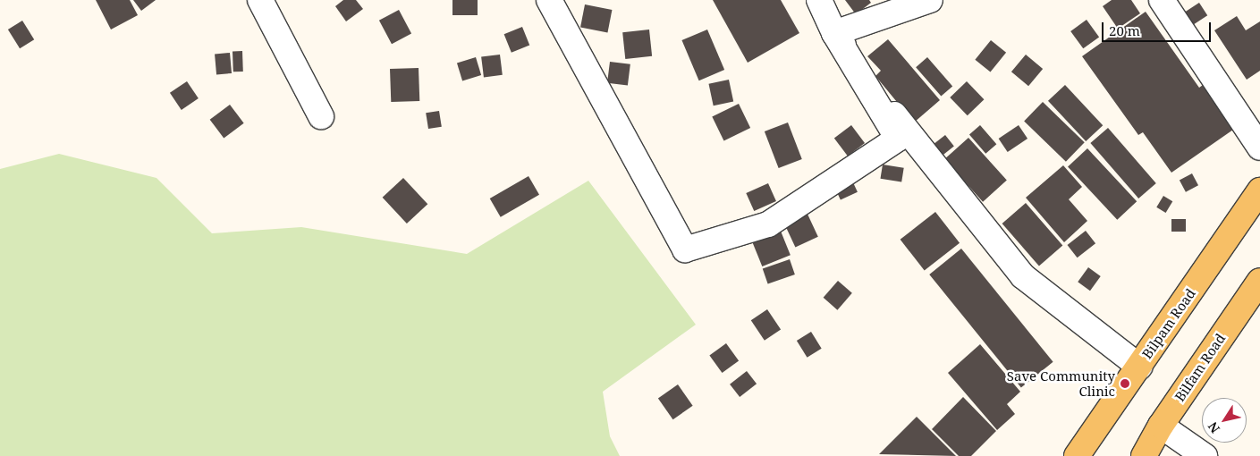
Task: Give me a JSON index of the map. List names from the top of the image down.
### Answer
{
  "streets": {
    "main road": ["Bilpam Road", "Bilfam Road"]
  },
  "places": ["Save Community Clinic"],
  "scale_bar": "20 m",
  "north": "bottom left"
}
